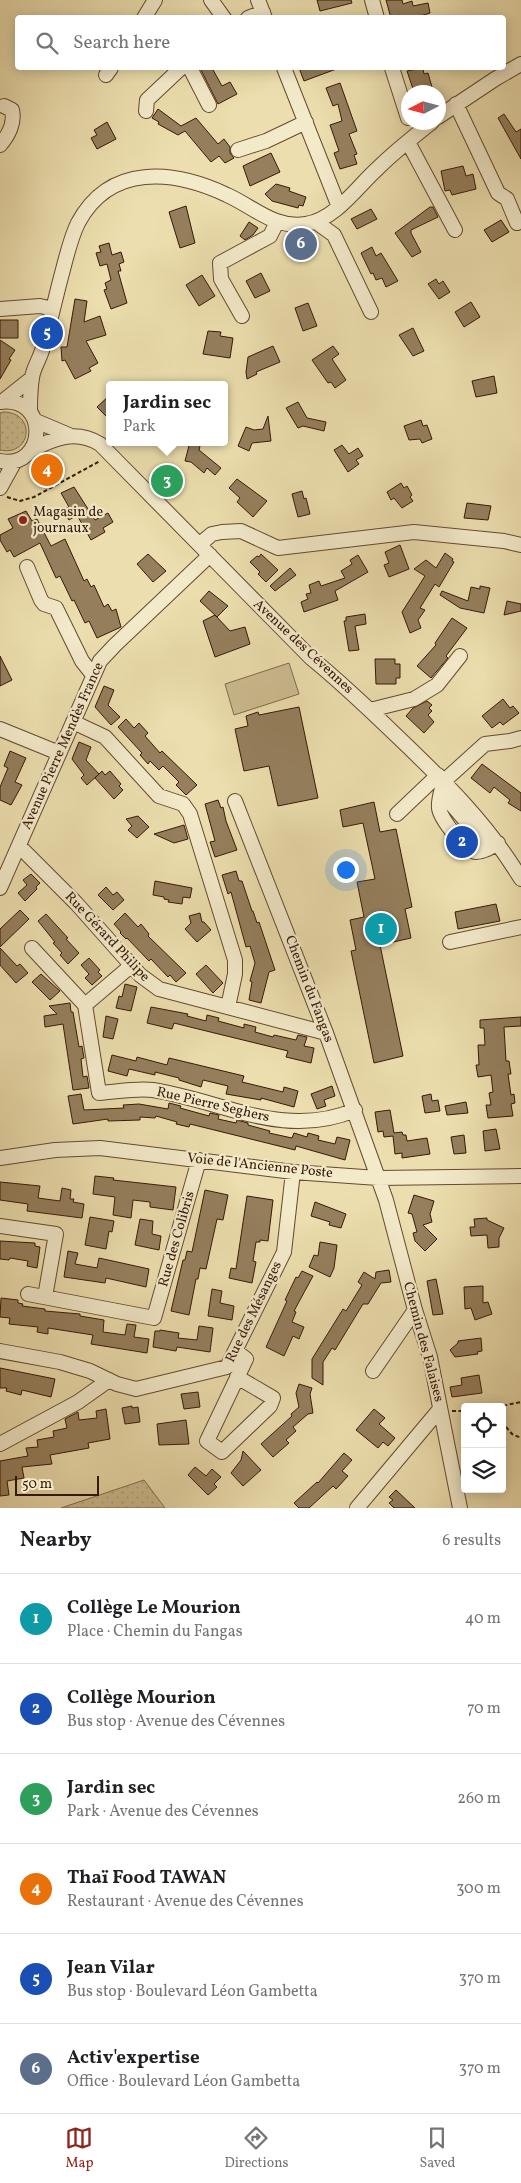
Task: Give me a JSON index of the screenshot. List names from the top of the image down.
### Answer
{
  "streets": {
    "street": [
      "Avenue des Cévennes",
      "Avenue Pierre Mendès France",
      "Rue Gérard Philipe",
      "Chemin du Fangas",
      "Rue Pierre Seghers",
      "Voie de l'Ancienne Poste",
      "Rue des Colibris",
      "Rue des Mésanges",
      "Chemin des Falaises"
    ]
  },
  "crossings": [
    ["Avenue des Cévennes", "Avenue Pierre Mendès France"],
    ["Avenue Pierre Mendès France", "Rue Gérard Philipe"],
    ["Rue Gérard Philipe", "Chemin du Fangas"],
    ["Chemin du Fangas", "Rue Pierre Seghers"],
    ["Chemin du Fangas", "Voie de l'Ancienne Poste"],
    ["Chemin du Fangas", "Chemin des Falaises"],
    ["Voie de l'Ancienne Poste", "Rue des Colibris"],
    ["Voie de l'Ancienne Poste", "Rue des Mésanges"],
    ["Voie de l'Ancienne Poste", "Chemin des Falaises"]
  ],
  "places": ["Magasin de journaux"],
  "scale_bar": "50 m",
  "north": "left",
  "page": {
    "search": "Search here",
    "pins": [
      "6",
      "5",
      "4",
      "3",
      "2",
      "1"
    ],
    "popup": ["Jardin sec", "Park"],
    "scale": "50 m",
    "heading": ["Nearby", "6 results"],
    "list": [
      {
        "mark": "1",
        "name": "Collège Le Mourion",
        "note": "Place · Chemin du Fangas",
        "value": "40 m"
      },
      {
        "mark": "2",
        "name": "Collège Mourion",
        "note": "Bus stop · Avenue des Cévennes",
        "value": "70 m"
      },
      {
        "mark": "3",
        "name": "Jardin sec",
        "note": "Park · Avenue des Cévennes",
        "value": "260 m"
      },
      {
        "mark": "4",
        "name": "Thaï Food TAWAN",
        "note": "Restaurant · Avenue des Cévennes",
        "value": "300 m"
      },
      {
        "mark": "5",
        "name": "Jean Vilar",
        "note": "Bus stop · Boulevard Léon Gambetta",
        "value": "370 m"
      },
      {
        "mark": "6",
        "name": "Activ'expertise",
        "note": "Office · Boulevard Léon Gambetta",
        "value": "370 m"
      }
    ],
    "nav": ["Map", "Directions", "Saved"]
  }
}
